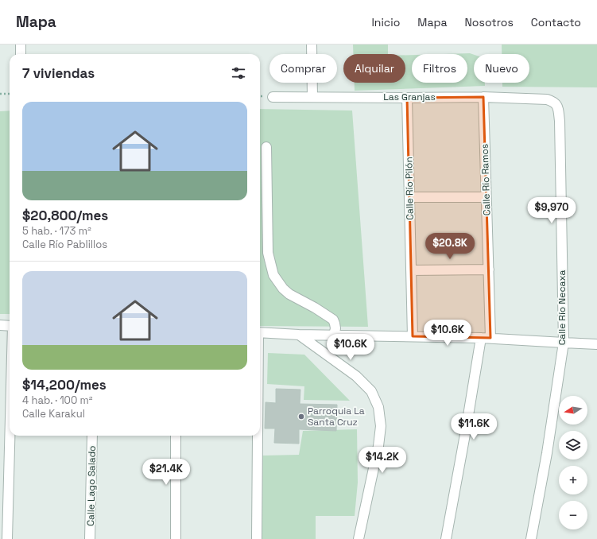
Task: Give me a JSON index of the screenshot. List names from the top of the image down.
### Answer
{
  "streets": {
    "street": [
      "Las Granjas",
      "Calle Río Ramos",
      "Calle Río Pilón",
      "Calle Río Necaxa",
      "Calle Lago Salado"
    ]
  },
  "crossings": [
    ["Las Granjas", "Calle Río Ramos"],
    ["Las Granjas", "Calle Río Pilón"],
    ["Las Granjas", "Calle Río Necaxa"]
  ],
  "places": ["Parroquia La Santa Cruz"],
  "north": "left",
  "page": {
    "header": "Mapa",
    "nav": [
      "Inicio",
      "Mapa",
      "Nosotros",
      "Contacto"
    ],
    "chip": [
      "Comprar",
      "Alquilar",
      "Filtros",
      "Nuevo"
    ],
    "heading": "7 viviendas",
    "list": [
      {
        "name": "$20,800/mes",
        "note": "5 hab. · 173 m² · Calle Río Pablillos"
      },
      {
        "name": "$14,200/mes",
        "note": "4 hab. · 100 m² · Calle Karakul"
      }
    ],
    "price": [
      "$9,970",
      "$20.8K",
      "$10.6K",
      "$10.6K",
      "$11.6K",
      "$14.2K",
      "$21.4K"
    ],
    "map_buttons": ["+", "−"]
  }
}
